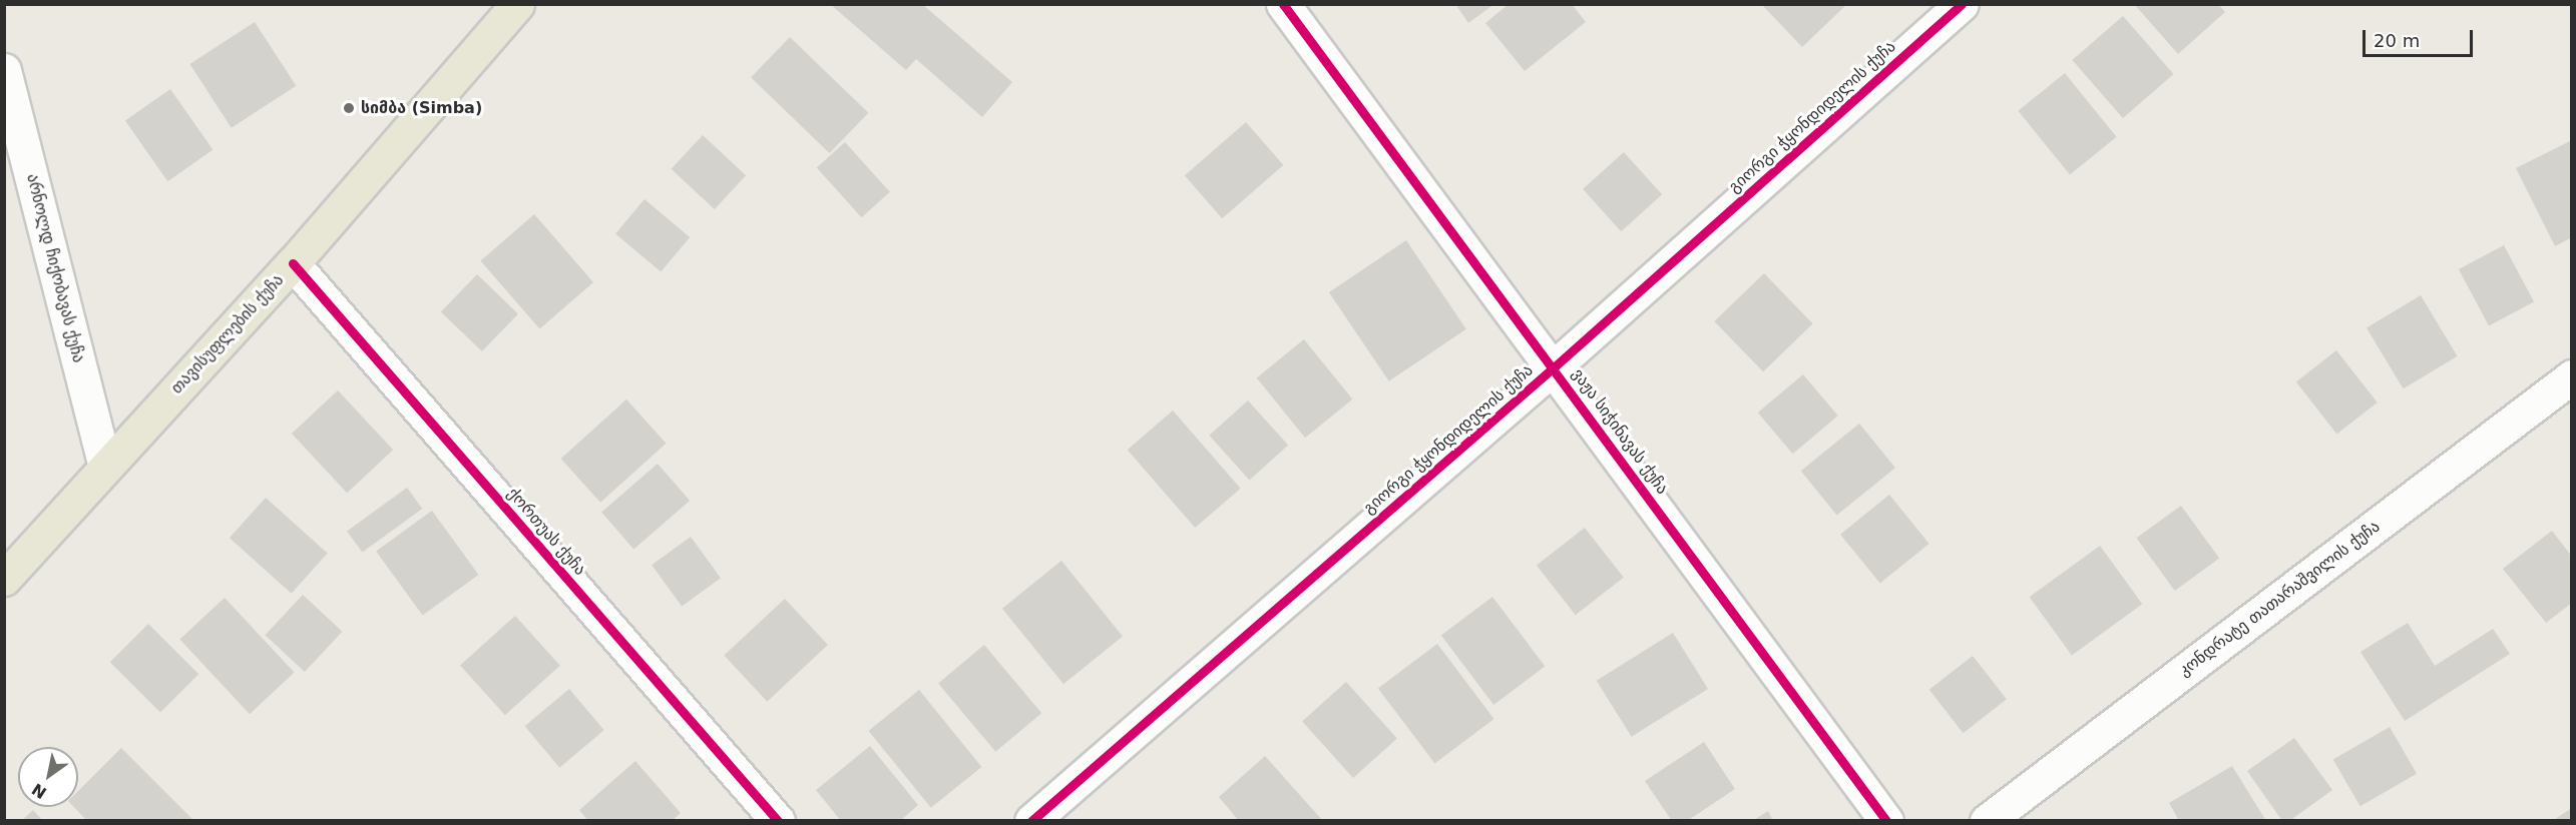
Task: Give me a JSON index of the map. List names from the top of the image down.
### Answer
{
  "streets": {
    "main road": ["თავისუფლების ქუჩა"],
    "street": [
      "გიორგი ჭყონდიდელის ქუჩა",
      "არნოლდ ჩიქობავას ქუჩა",
      "ვაჟა სიჭინავას ქუჩა",
      "ქორთუას ქუჩა",
      "კონდრატე თათარაშვილის ქუჩა"
    ]
  },
  "crossings": [
    ["გიორგი ჭყონდიდელის ქუჩა", "ვაჟა სიჭინავას ქუჩა"],
    ["არნოლდ ჩიქობავას ქუჩა", "თავისუფლების ქუჩა"],
    ["თავისუფლების ქუჩა", "ქორთუას ქუჩა"]
  ],
  "places": ["სიმბა (Simba)"],
  "scale_bar": "20 m",
  "north": "bottom left"
}
